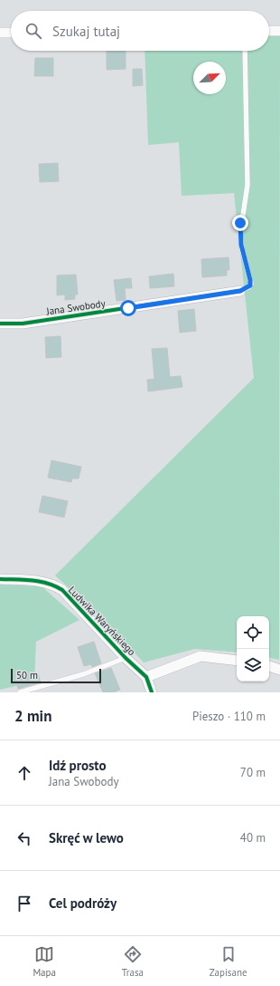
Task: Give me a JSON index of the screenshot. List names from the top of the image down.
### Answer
{
  "streets": {
    "street": ["Jana Swobody", "Ludwika Waryńskiego"]
  },
  "scale_bar": "50 m",
  "north": "top right",
  "page": {
    "search": "Szukaj tutaj",
    "scale": "50 m",
    "heading": ["2 min", "Pieszo · 110 m"],
    "list": [
      ["Idź prosto", "Jana Swobody", "70 m"],
      ["Skręć w lewo", "40 m"],
      "Cel podróży"
    ],
    "nav": ["Mapa", "Trasa", "Zapisane"]
  }
}
